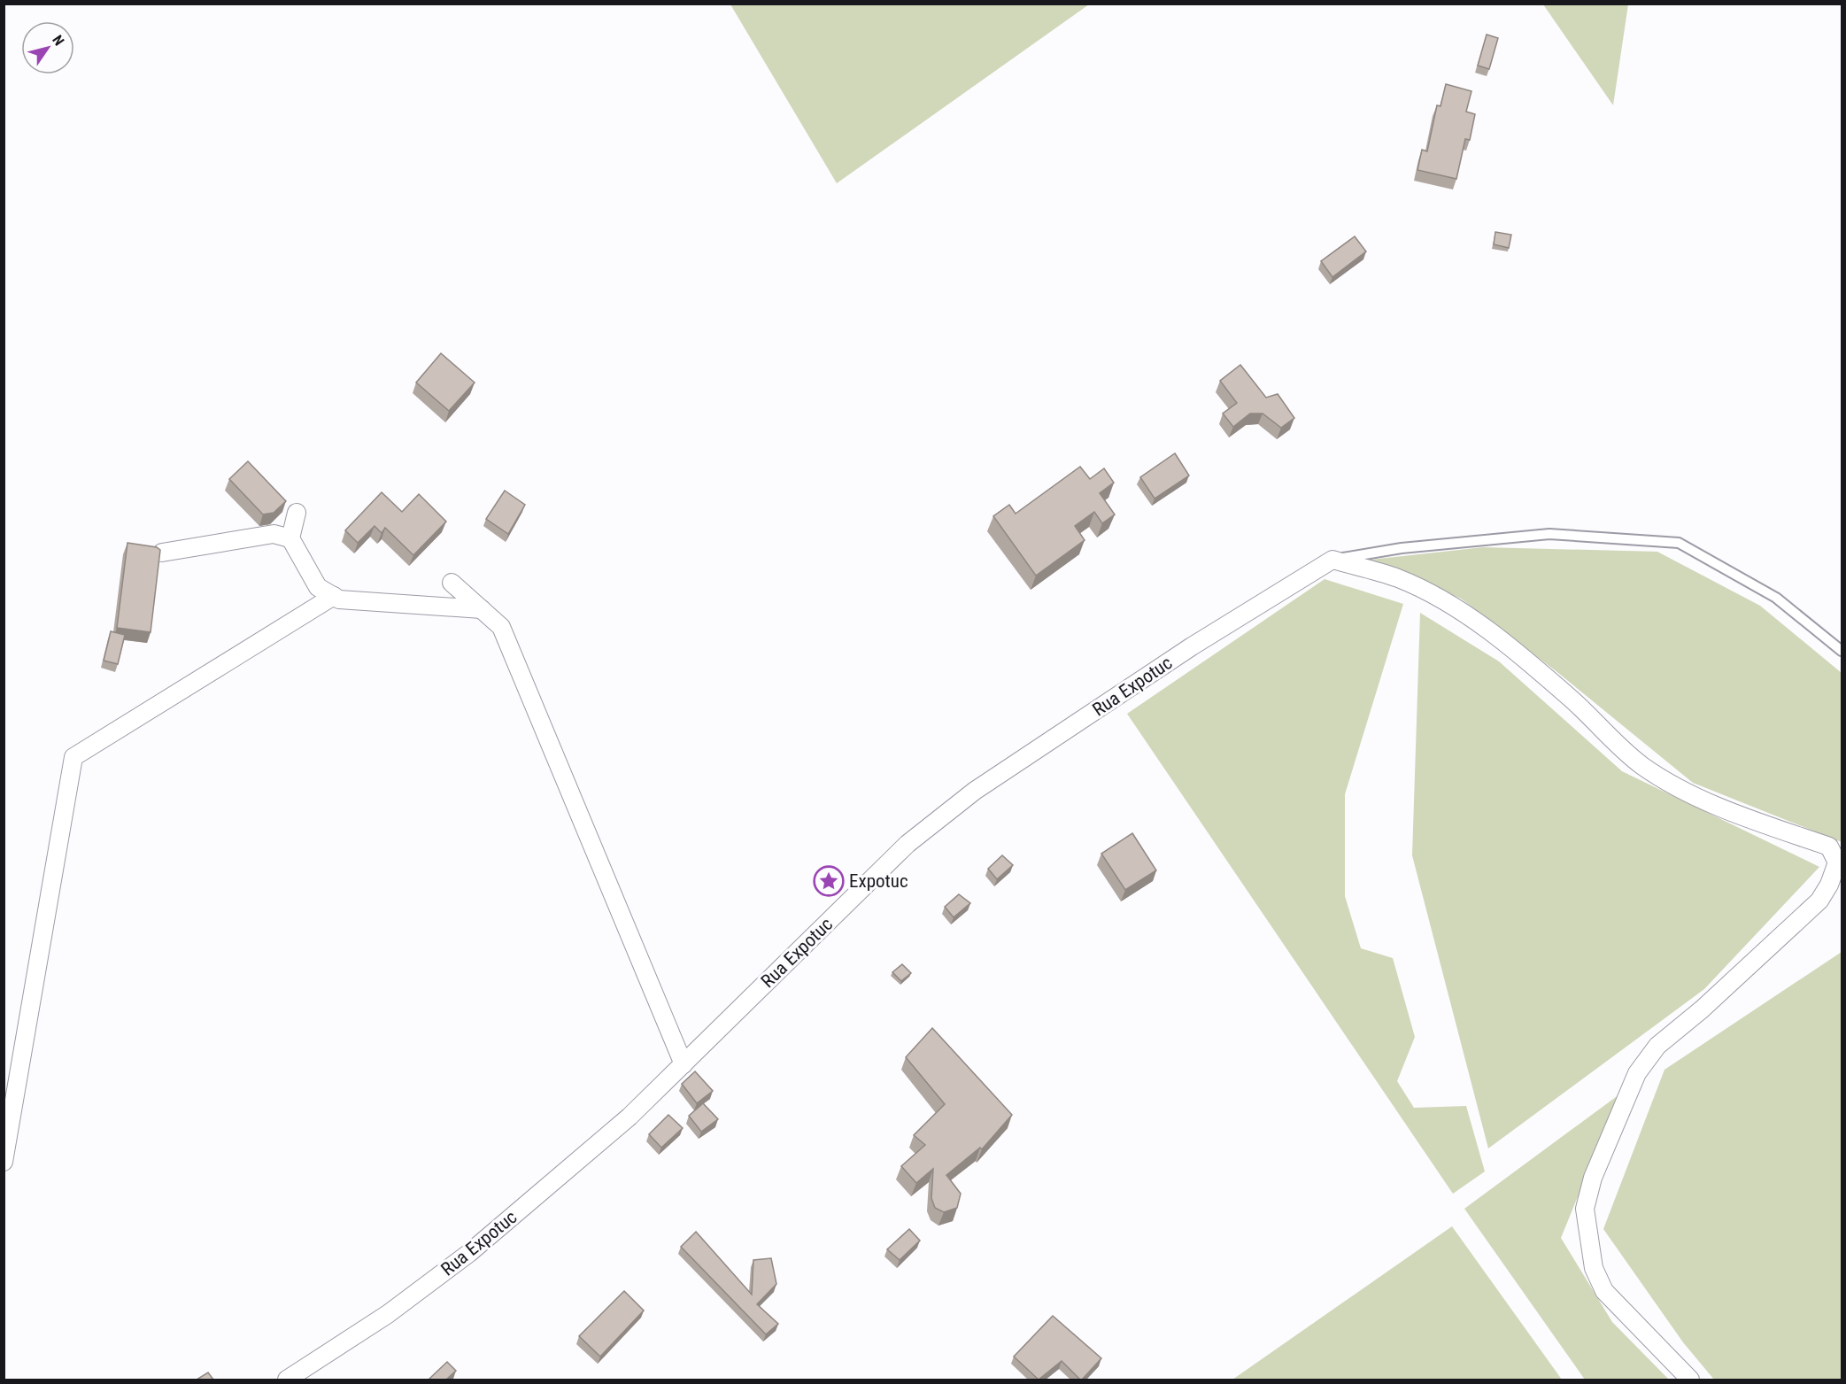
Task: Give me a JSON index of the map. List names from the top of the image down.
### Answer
{
  "streets": {
    "street": ["Rua Expotuc"]
  },
  "places": {
    "place": ["Expotuc"]
  },
  "north": "top right"
}
